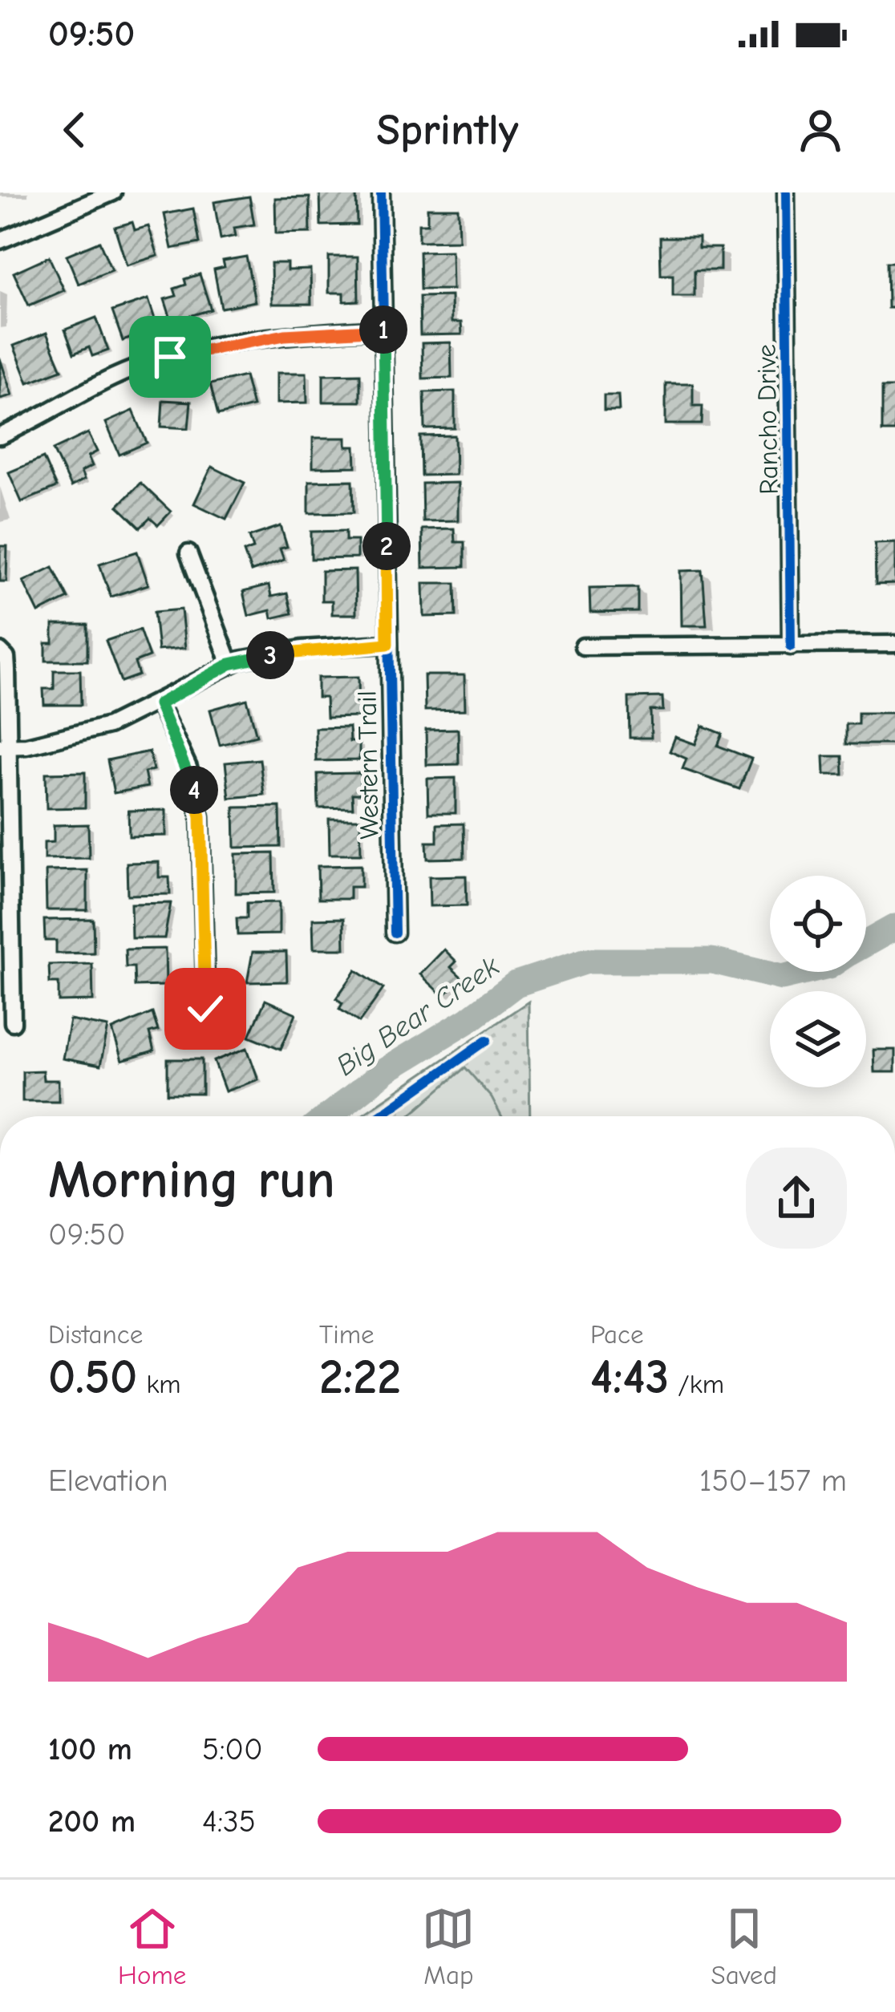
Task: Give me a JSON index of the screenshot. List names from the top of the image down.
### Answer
{
  "streets": {
    "street": ["Rancho Drive", "Western Trail"]
  },
  "water": ["Big Bear Creek"],
  "page": {
    "status": "09:50",
    "header": "Sprintly",
    "pins": [
      "1",
      "2",
      "3",
      "4"
    ],
    "heading": ["Morning run", "09:50"],
    "stats": [
      ["Distance", "0.50 km"],
      ["Time", "2:22"],
      ["Pace", "4:43 /km"]
    ],
    "chart": ["Elevation", "150–157 m"],
    "list": [
      {
        "name": "100 m",
        "note": "5:00"
      },
      {
        "name": "200 m",
        "note": "4:35"
      }
    ],
    "tabs": ["Home", "Map", "Saved"]
  }
}
